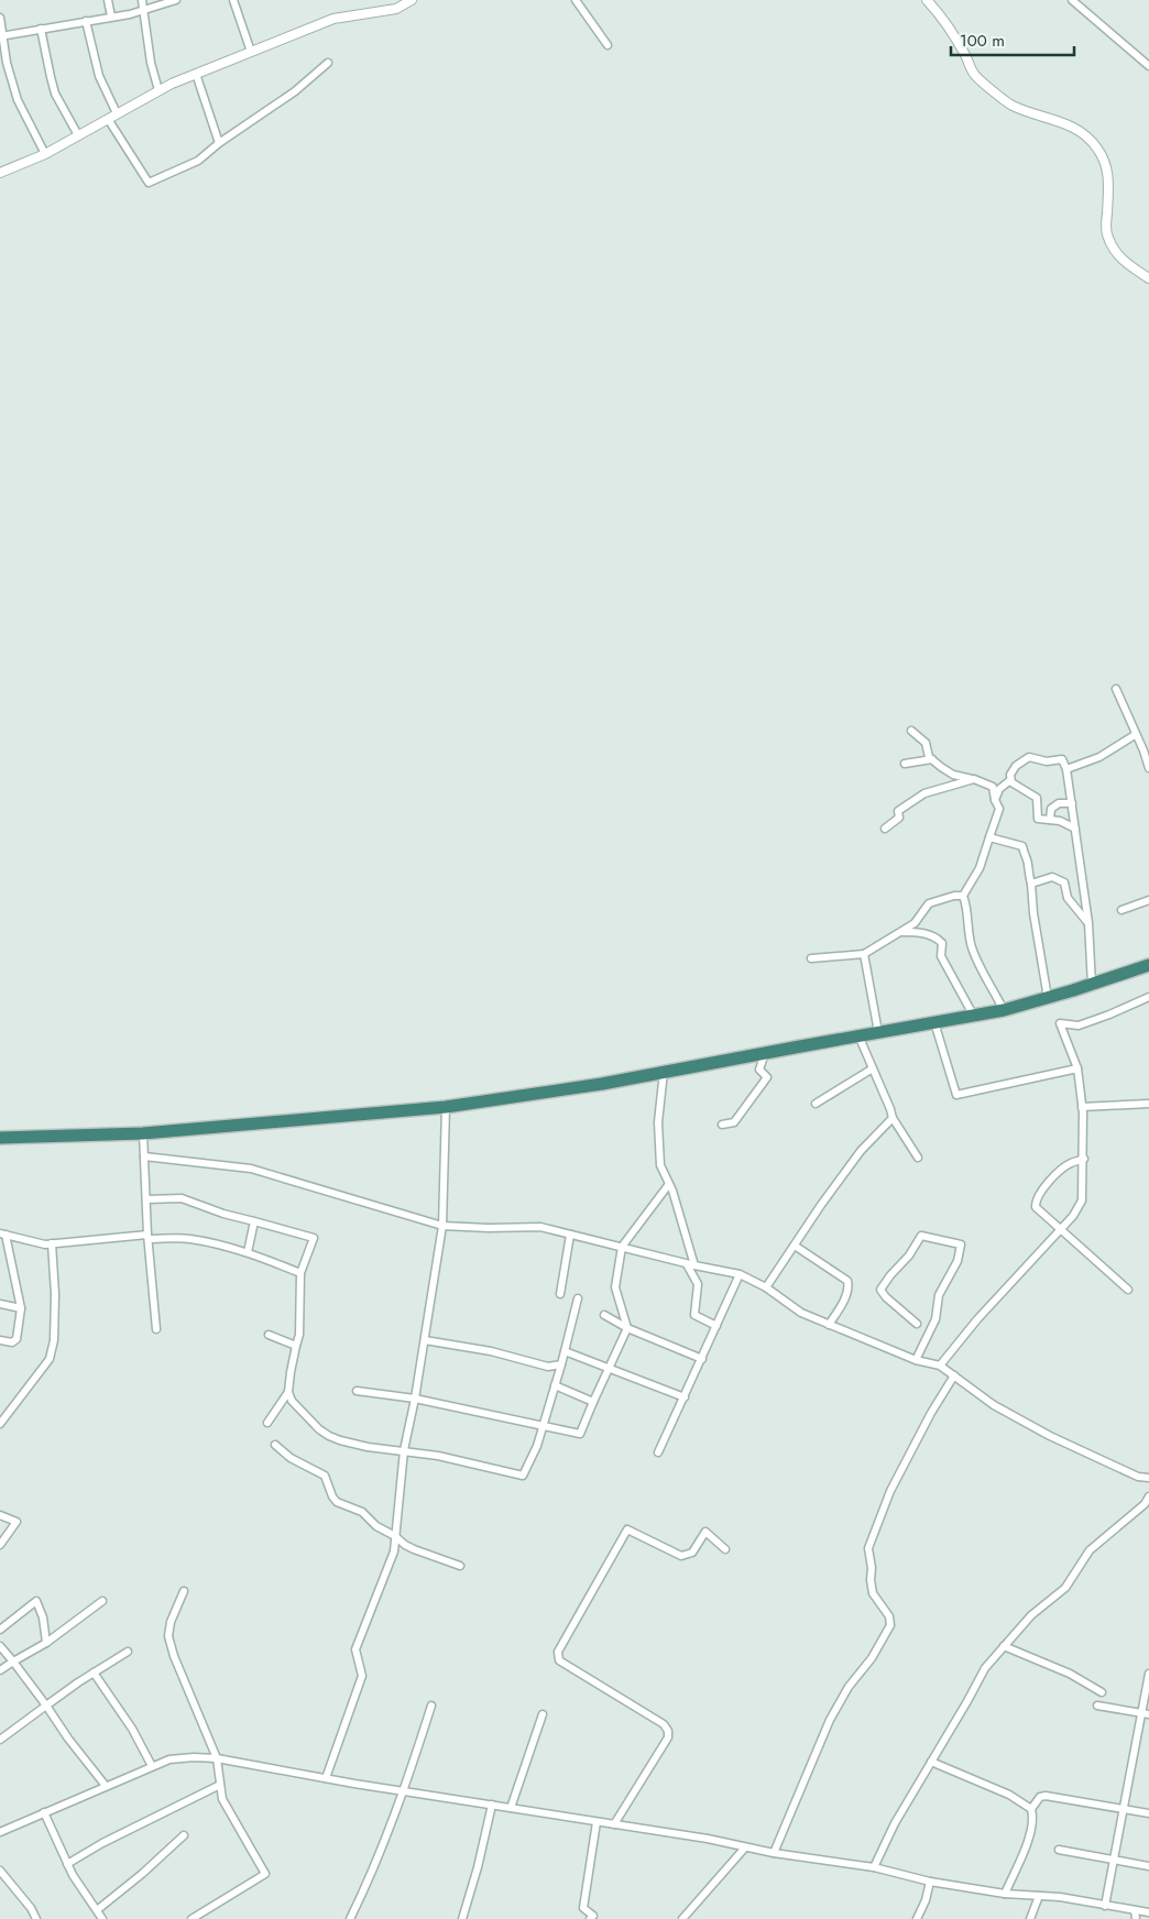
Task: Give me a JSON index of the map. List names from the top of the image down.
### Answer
{
  "scale_bar": "100 m"
}
